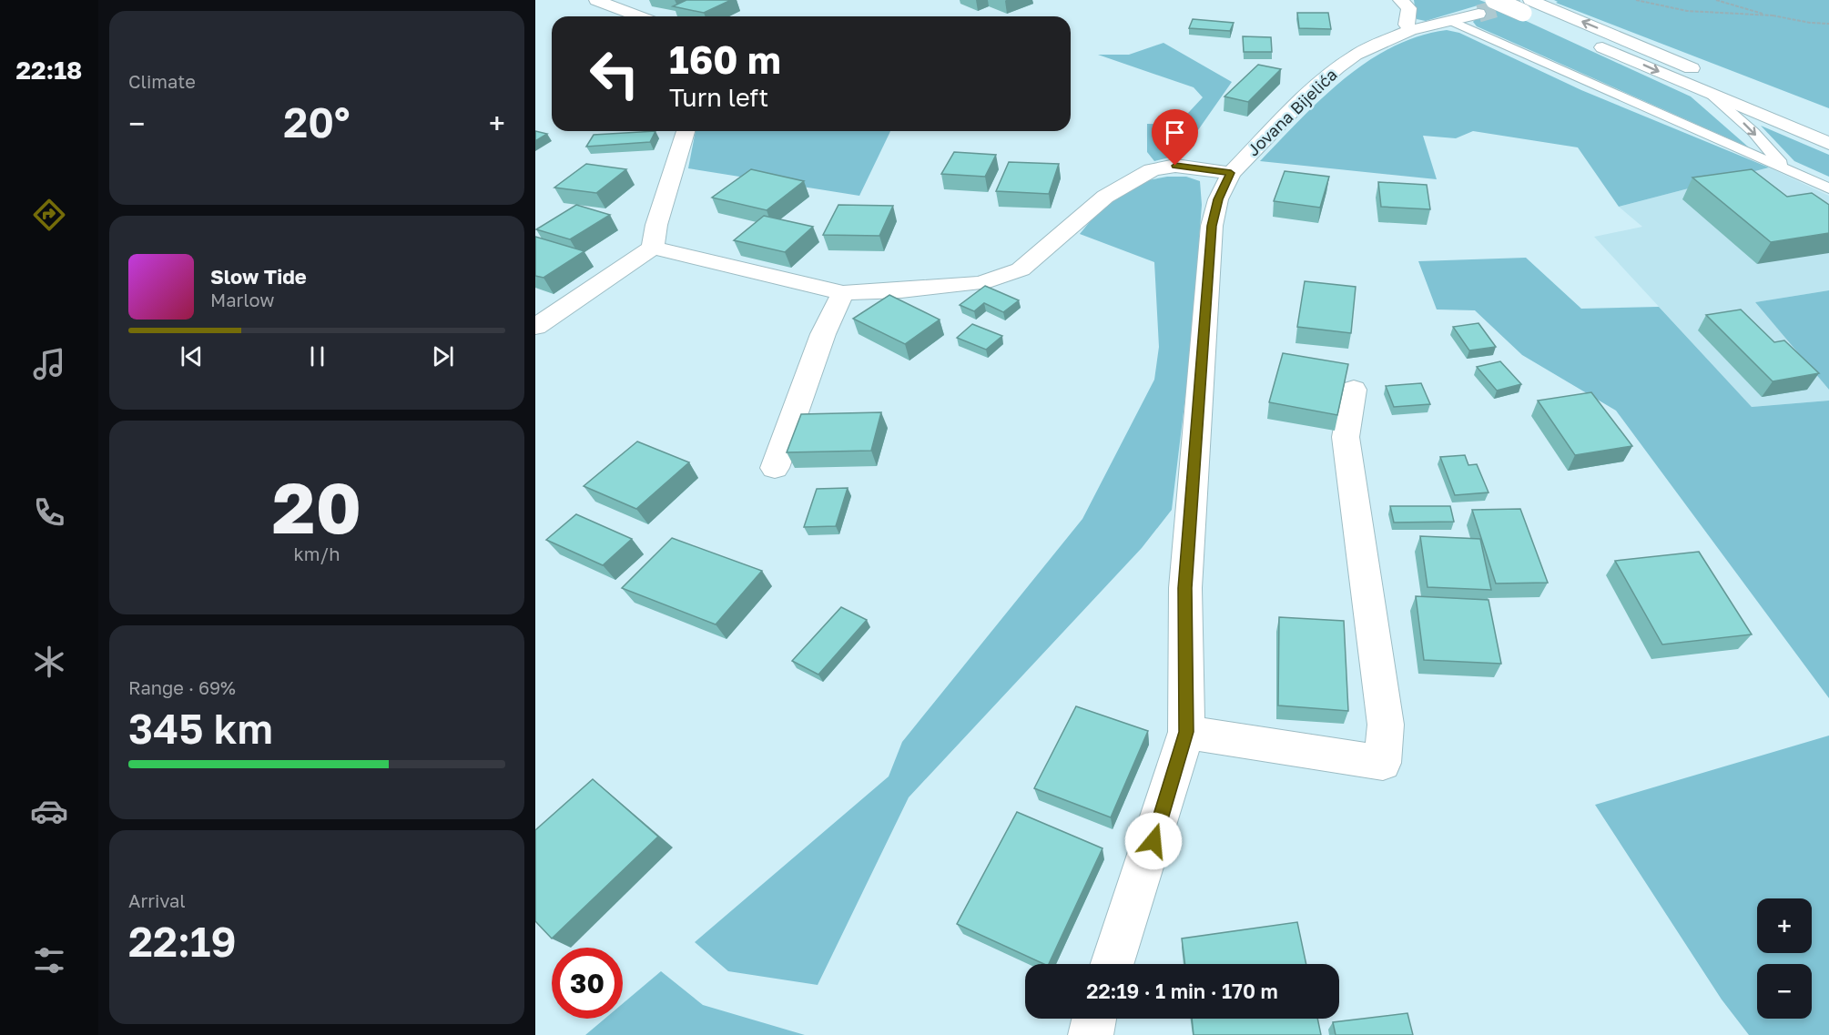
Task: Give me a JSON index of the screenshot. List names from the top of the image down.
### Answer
{
  "streets": {
    "main road": ["Jovana Bijelića"]
  },
  "page": {
    "tabs": "22:18",
    "tile": [
      "Climate",
      ["20", "km/h"],
      ["Range · 69%", "345 km"],
      ["Arrival", "22:19"]
    ],
    "turn": ["160 m", "Turn left"],
    "heat": ["−", "20°", "+"],
    "song": ["Slow Tide", "Marlow"],
    "map_buttons": ["+", "−"],
    "limit": "30",
    "trip": "22:19 · 1 min · 170 m"
  }
}
